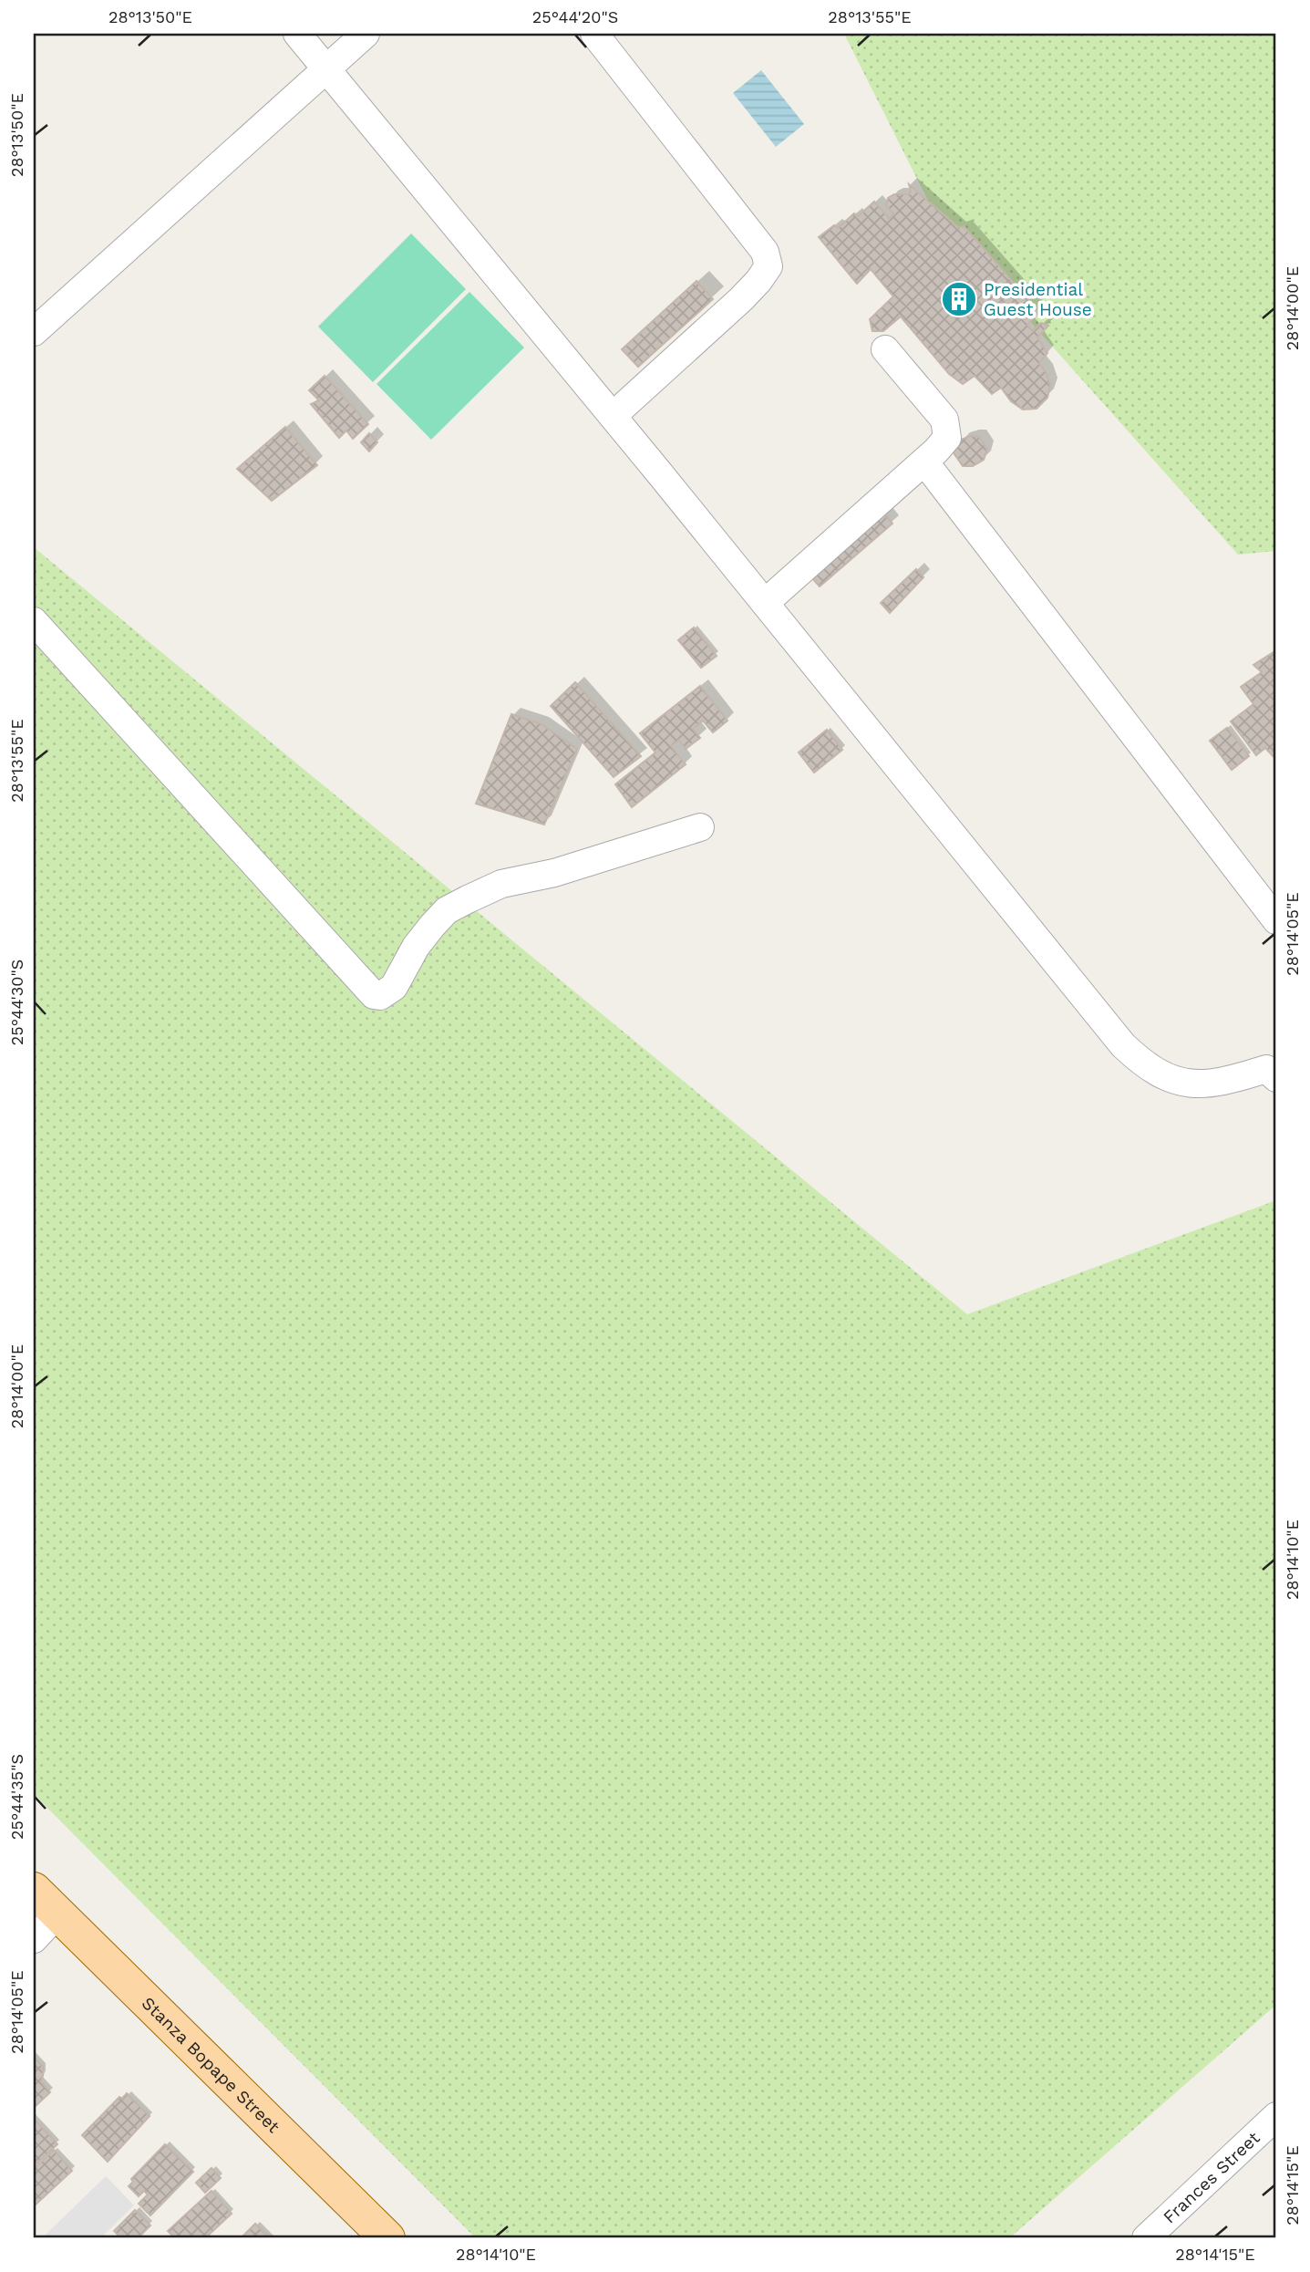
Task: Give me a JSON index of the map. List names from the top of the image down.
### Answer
{
  "streets": {
    "main road": ["Stanza Bopape Street"],
    "street": ["Frances Street"]
  },
  "places": {
    "building": ["Presidential Guest House"]
  },
  "coordinates": [
    "28°13'50\"E",
    "25°44'20\"S",
    "28°13'55\"E",
    "28°14'00\"E",
    "28°14'05\"E",
    "25°44'30\"S",
    "28°14'10\"E",
    "25°44'35\"S",
    "28°14'15\"E"
  ]
}
